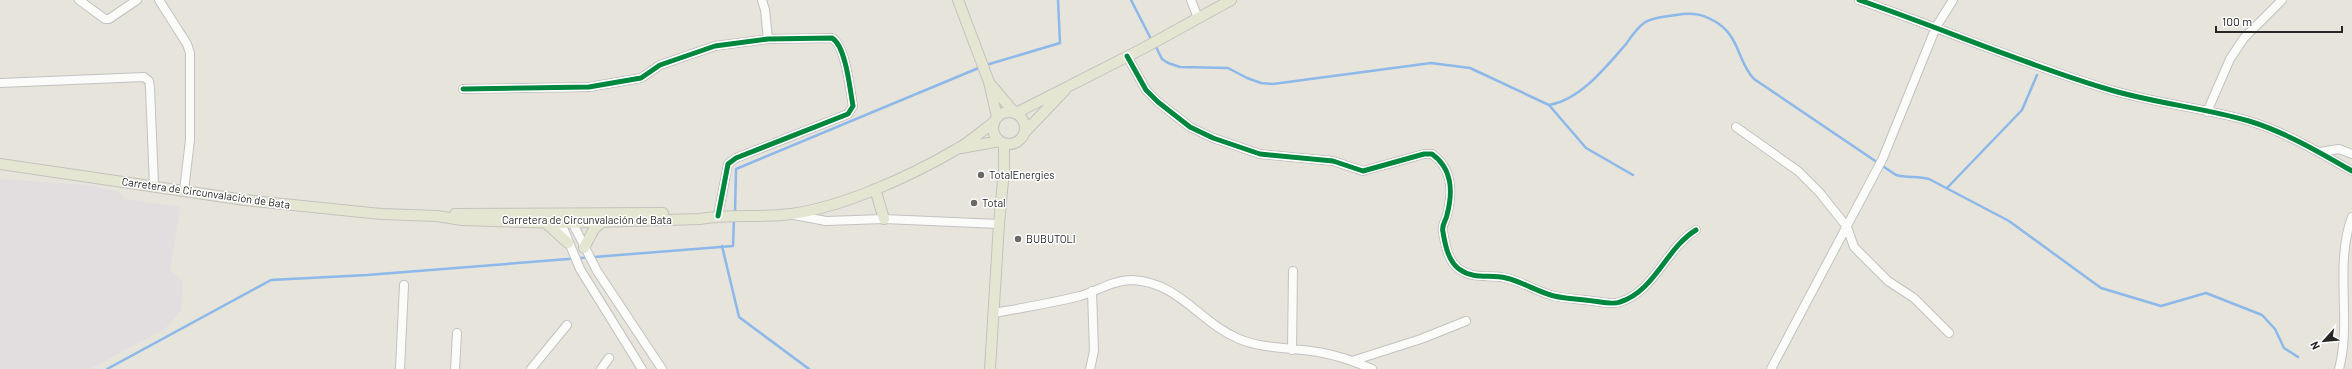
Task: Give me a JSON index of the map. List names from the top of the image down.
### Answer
{
  "streets": {
    "main road": ["Carretera de Circunvalación de Bata"]
  },
  "places": ["TotalEnergies", "Total", "BUBUTOLI"],
  "scale_bar": "100 m",
  "north": "bottom left"
}
